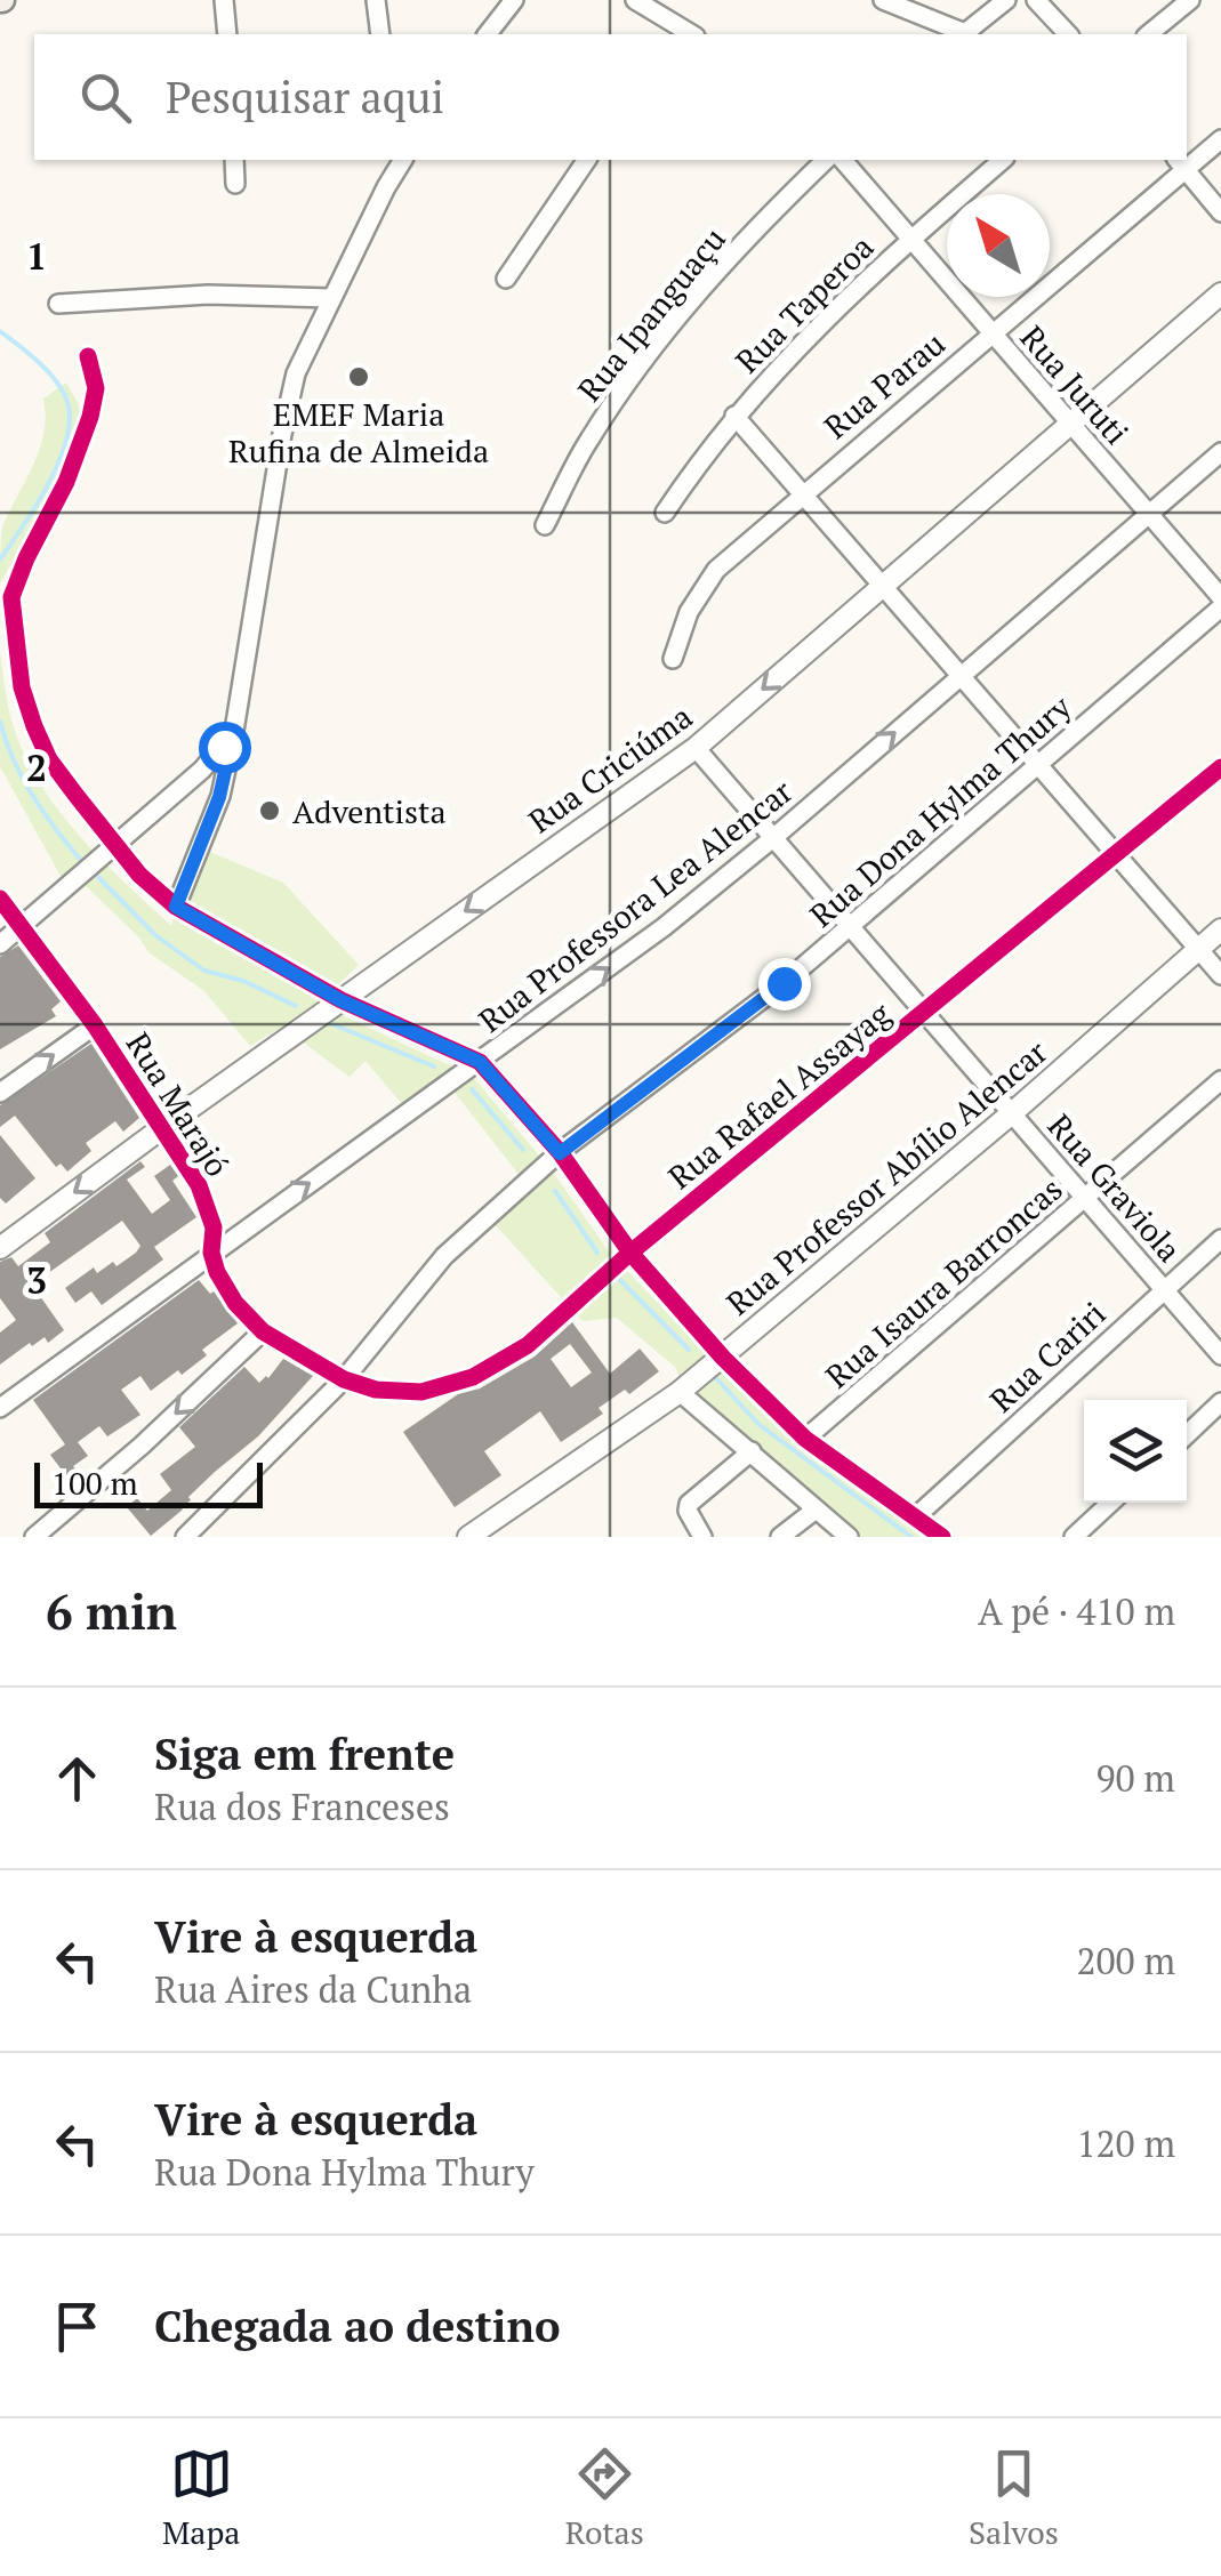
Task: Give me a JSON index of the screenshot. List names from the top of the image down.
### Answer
{
  "streets": {
    "street": [
      "Rua Taperoa",
      "Rua Ipanguaçu",
      "Rua Parau",
      "Rua Juruti",
      "Rua Criciúma",
      "Rua Dona Hylma Thury",
      "Rua Professora Lea Alencar",
      "Rua Rafael Assayag",
      "Rua Marajó",
      "Rua Professor Abílio Alencar",
      "Rua Graviola",
      "Rua Isaura Barroncas",
      "Rua Cariri"
    ]
  },
  "crossings": [
    ["Rua Taperoa", "Rua Juruti"],
    ["Rua Parau", "Rua Juruti"],
    ["Rua Juruti", "Rua Criciúma"],
    ["Rua Juruti", "Rua Professora Lea Alencar"],
    ["Rua Criciúma", "Rua Marajó"],
    ["Rua Criciúma", "Rua Graviola"],
    ["Rua Dona Hylma Thury", "Rua Rafael Assayag"],
    ["Rua Dona Hylma Thury", "Rua Marajó"],
    ["Rua Dona Hylma Thury", "Rua Graviola"],
    ["Rua Professora Lea Alencar", "Rua Marajó"],
    ["Rua Professora Lea Alencar", "Rua Graviola"],
    ["Rua Rafael Assayag", "Rua Marajó"],
    ["Rua Rafael Assayag", "Rua Graviola"],
    ["Rua Professor Abílio Alencar", "Rua Graviola"],
    ["Rua Graviola", "Rua Isaura Barroncas"],
    ["Rua Graviola", "Rua Cariri"]
  ],
  "one_way": ["Rua Criciúma", "Rua Professora Lea Alencar"],
  "places": ["EMEF Maria Rufina de Almeida", "Adventista"],
  "scale_bar": "100 m",
  "north": "top left",
  "page": {
    "search": "Pesquisar aqui",
    "scale": "100 m",
    "heading": ["6 min", "A pé · 410 m"],
    "list": [
      ["Siga em frente", "Rua dos Franceses", "90 m"],
      ["Vire à esquerda", "Rua Aires da Cunha", "200 m"],
      ["Vire à esquerda", "Rua Dona Hylma Thury", "120 m"],
      "Chegada ao destino"
    ],
    "nav": ["Mapa", "Rotas", "Salvos"]
  },
  "grid": {
    "rows": ["1", "2", "3"]
  }
}
